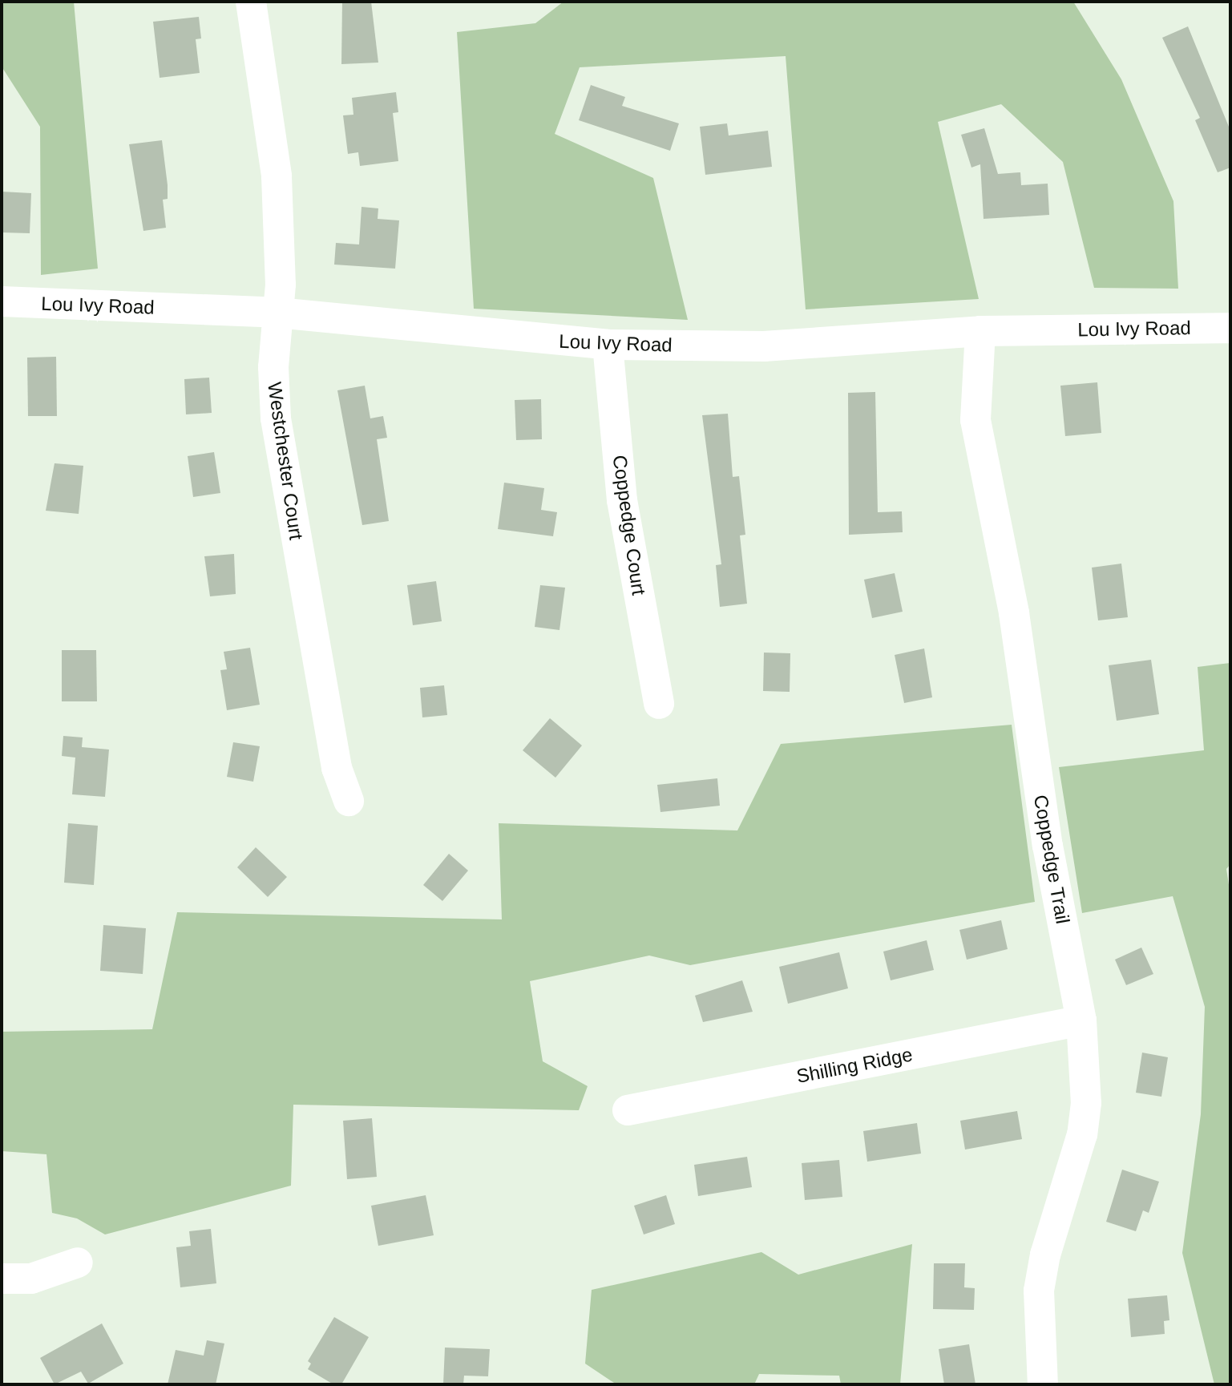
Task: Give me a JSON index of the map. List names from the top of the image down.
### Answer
{
  "streets": {
    "street": [
      "Lou Ivy Road",
      "Westchester Court",
      "Coppedge Court",
      "Coppedge Trail",
      "Shilling Ridge"
    ]
  },
  "crossings": [
    ["Lou Ivy Road", "Westchester Court"],
    ["Lou Ivy Road", "Coppedge Court"],
    ["Lou Ivy Road", "Coppedge Trail"],
    ["Coppedge Trail", "Shilling Ridge"]
  ]
}
